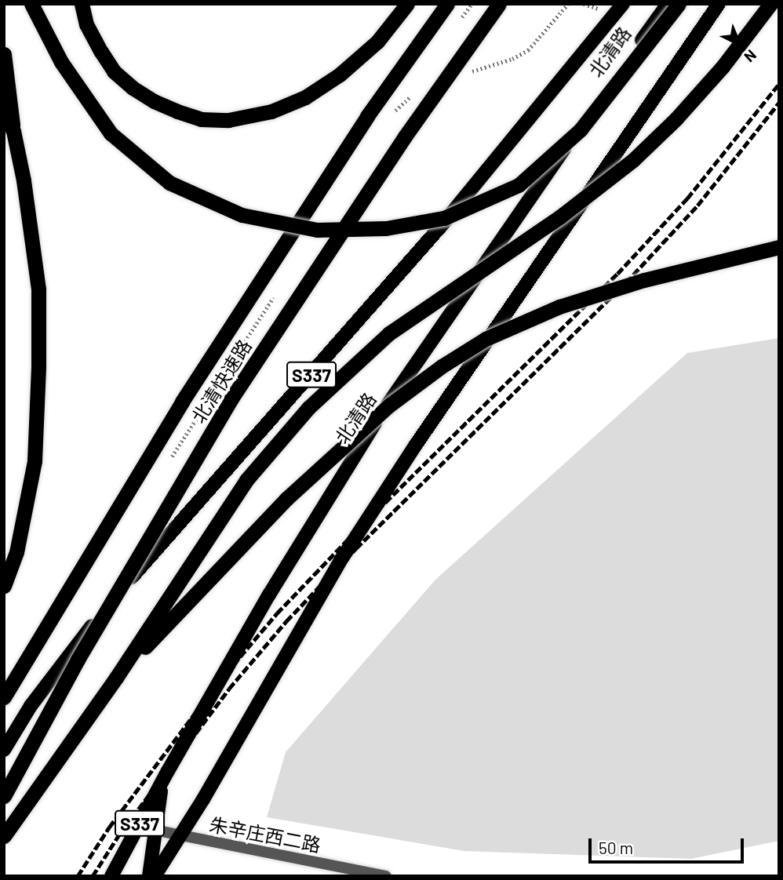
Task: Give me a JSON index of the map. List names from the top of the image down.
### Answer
{
  "streets": {
    "highway": ["北清快速路"],
    "main road": ["北清路", "S337"],
    "street": ["朱辛庄西二路"]
  },
  "crossings": [
    ["北清路", "朱辛庄西二路"]
  ],
  "scale_bar": "50 m",
  "north": "bottom right"
}
